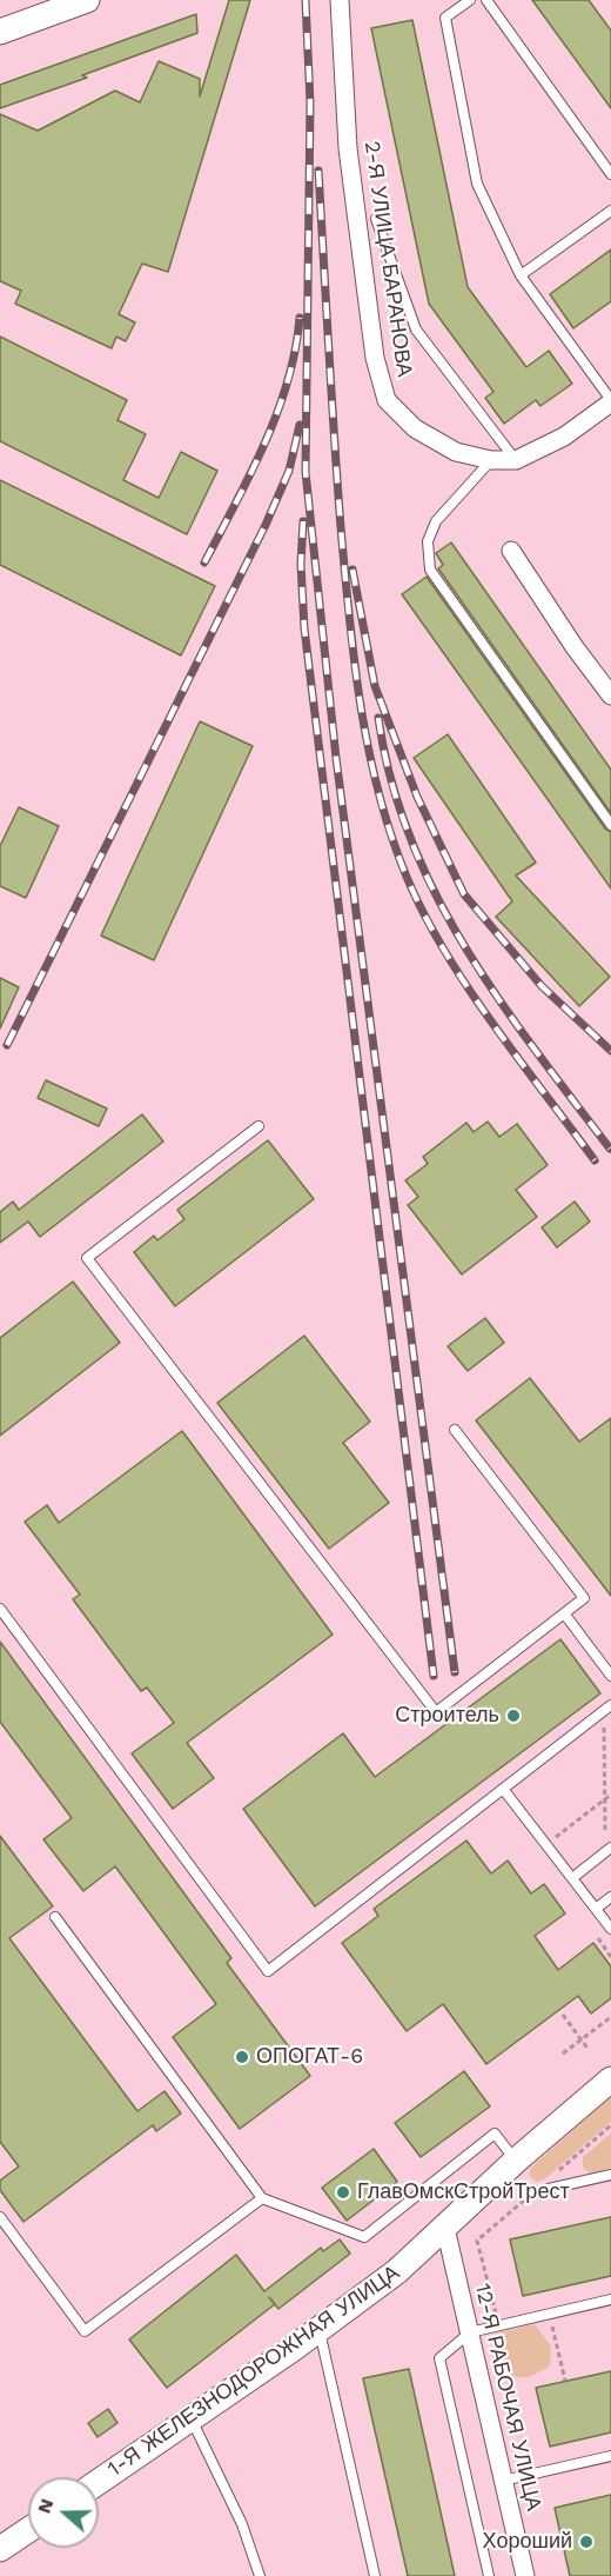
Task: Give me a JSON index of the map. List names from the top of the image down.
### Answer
{
  "streets": {
    "street": ["2-Я УЛИЦА БАРАНОВА", "1-Я ЖЕЛЕЗНОДОРОЖНАЯ УЛИЦА", "12-Я РАБОЧАЯ УЛИЦА"]
  },
  "crossings": [
    ["1-Я ЖЕЛЕЗНОДОРОЖНАЯ УЛИЦА", "12-Я РАБОЧАЯ УЛИЦА"]
  ],
  "places": [
    "Строитель",
    "ОПОГАТ-6",
    "ГлавОмскСтройТрест",
    "Хороший"
  ],
  "north": "left"
}
